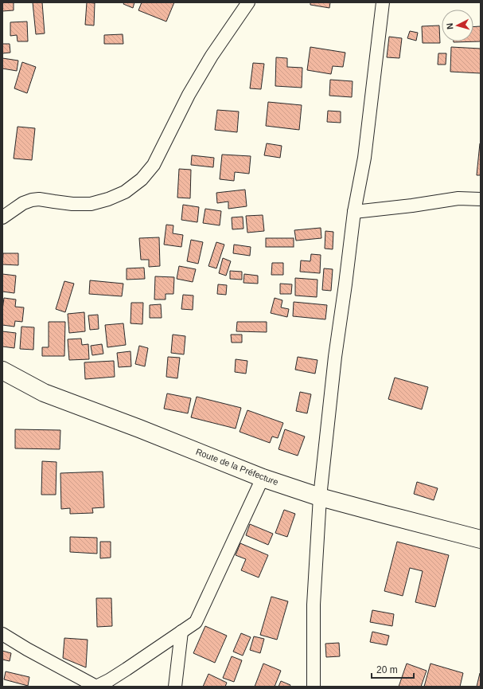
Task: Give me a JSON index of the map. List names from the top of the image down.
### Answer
{
  "streets": {
    "street": ["Route de la Préfecture"]
  },
  "scale_bar": "20 m",
  "north": "left"
}
